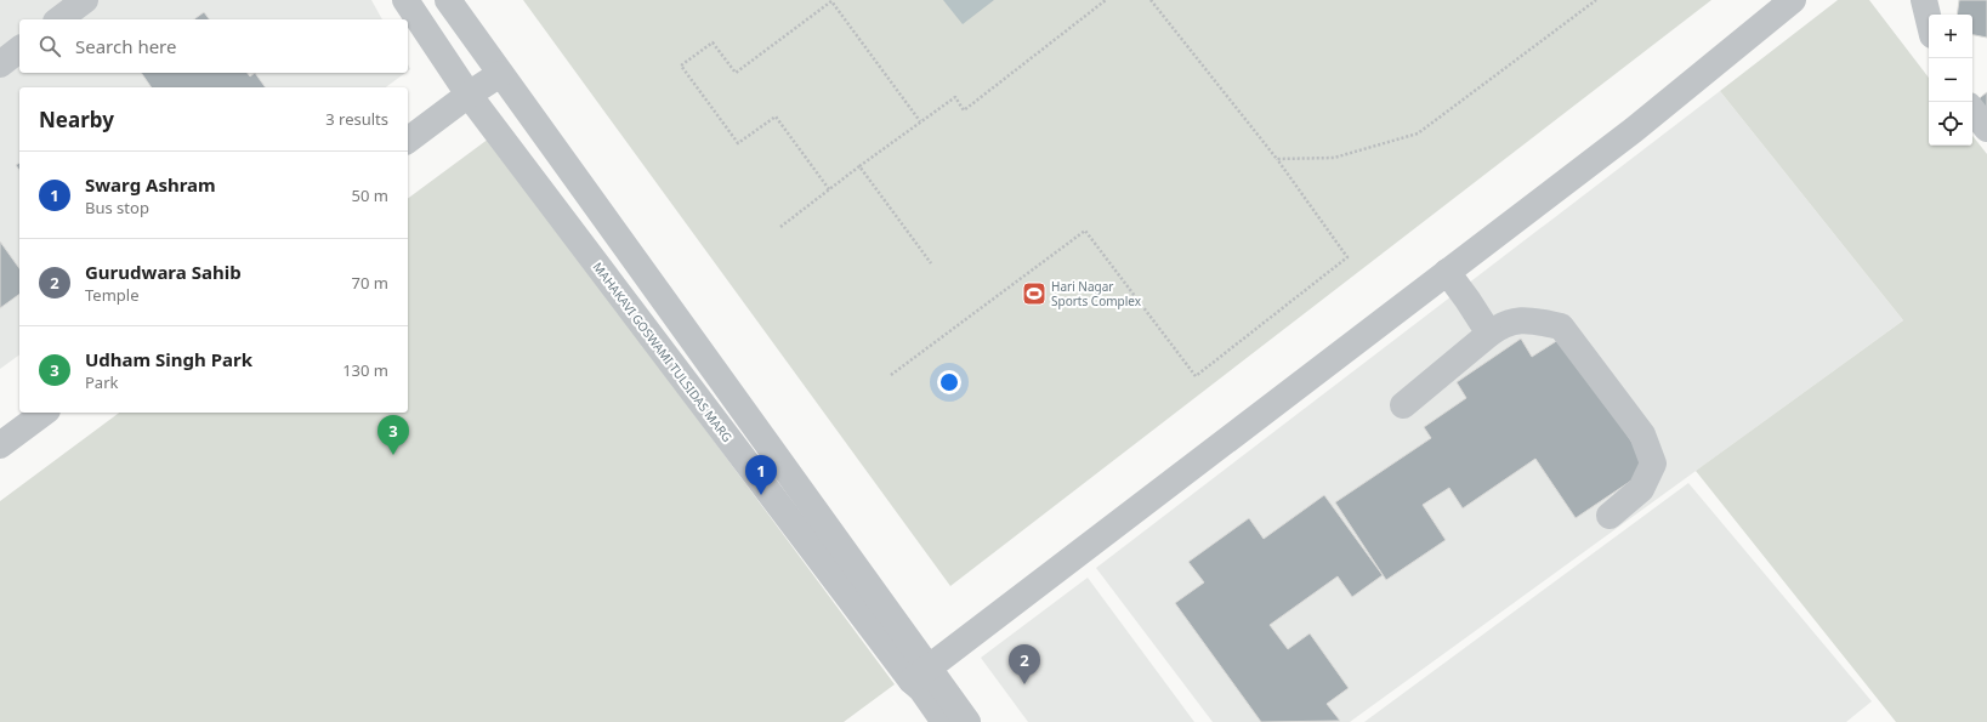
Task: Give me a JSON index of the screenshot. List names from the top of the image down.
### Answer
{
  "streets": {
    "street": ["MAHAKAVI GOSWAMI TULSIDAS MARG"]
  },
  "places": {
    "sports": ["Hari Nagar Sports Complex"]
  },
  "page": {
    "map_buttons": ["+", "−"],
    "search": "Search here",
    "heading": ["Nearby", "3 results"],
    "list": [
      {
        "mark": "1",
        "name": "Swarg Ashram",
        "note": "Bus stop",
        "value": "50 m"
      },
      {
        "mark": "2",
        "name": "Gurudwara Sahib",
        "note": "Temple",
        "value": "70 m"
      },
      {
        "mark": "3",
        "name": "Udham Singh Park",
        "note": "Park",
        "value": "130 m"
      }
    ],
    "pins": ["3", "1", "2"]
  }
}
